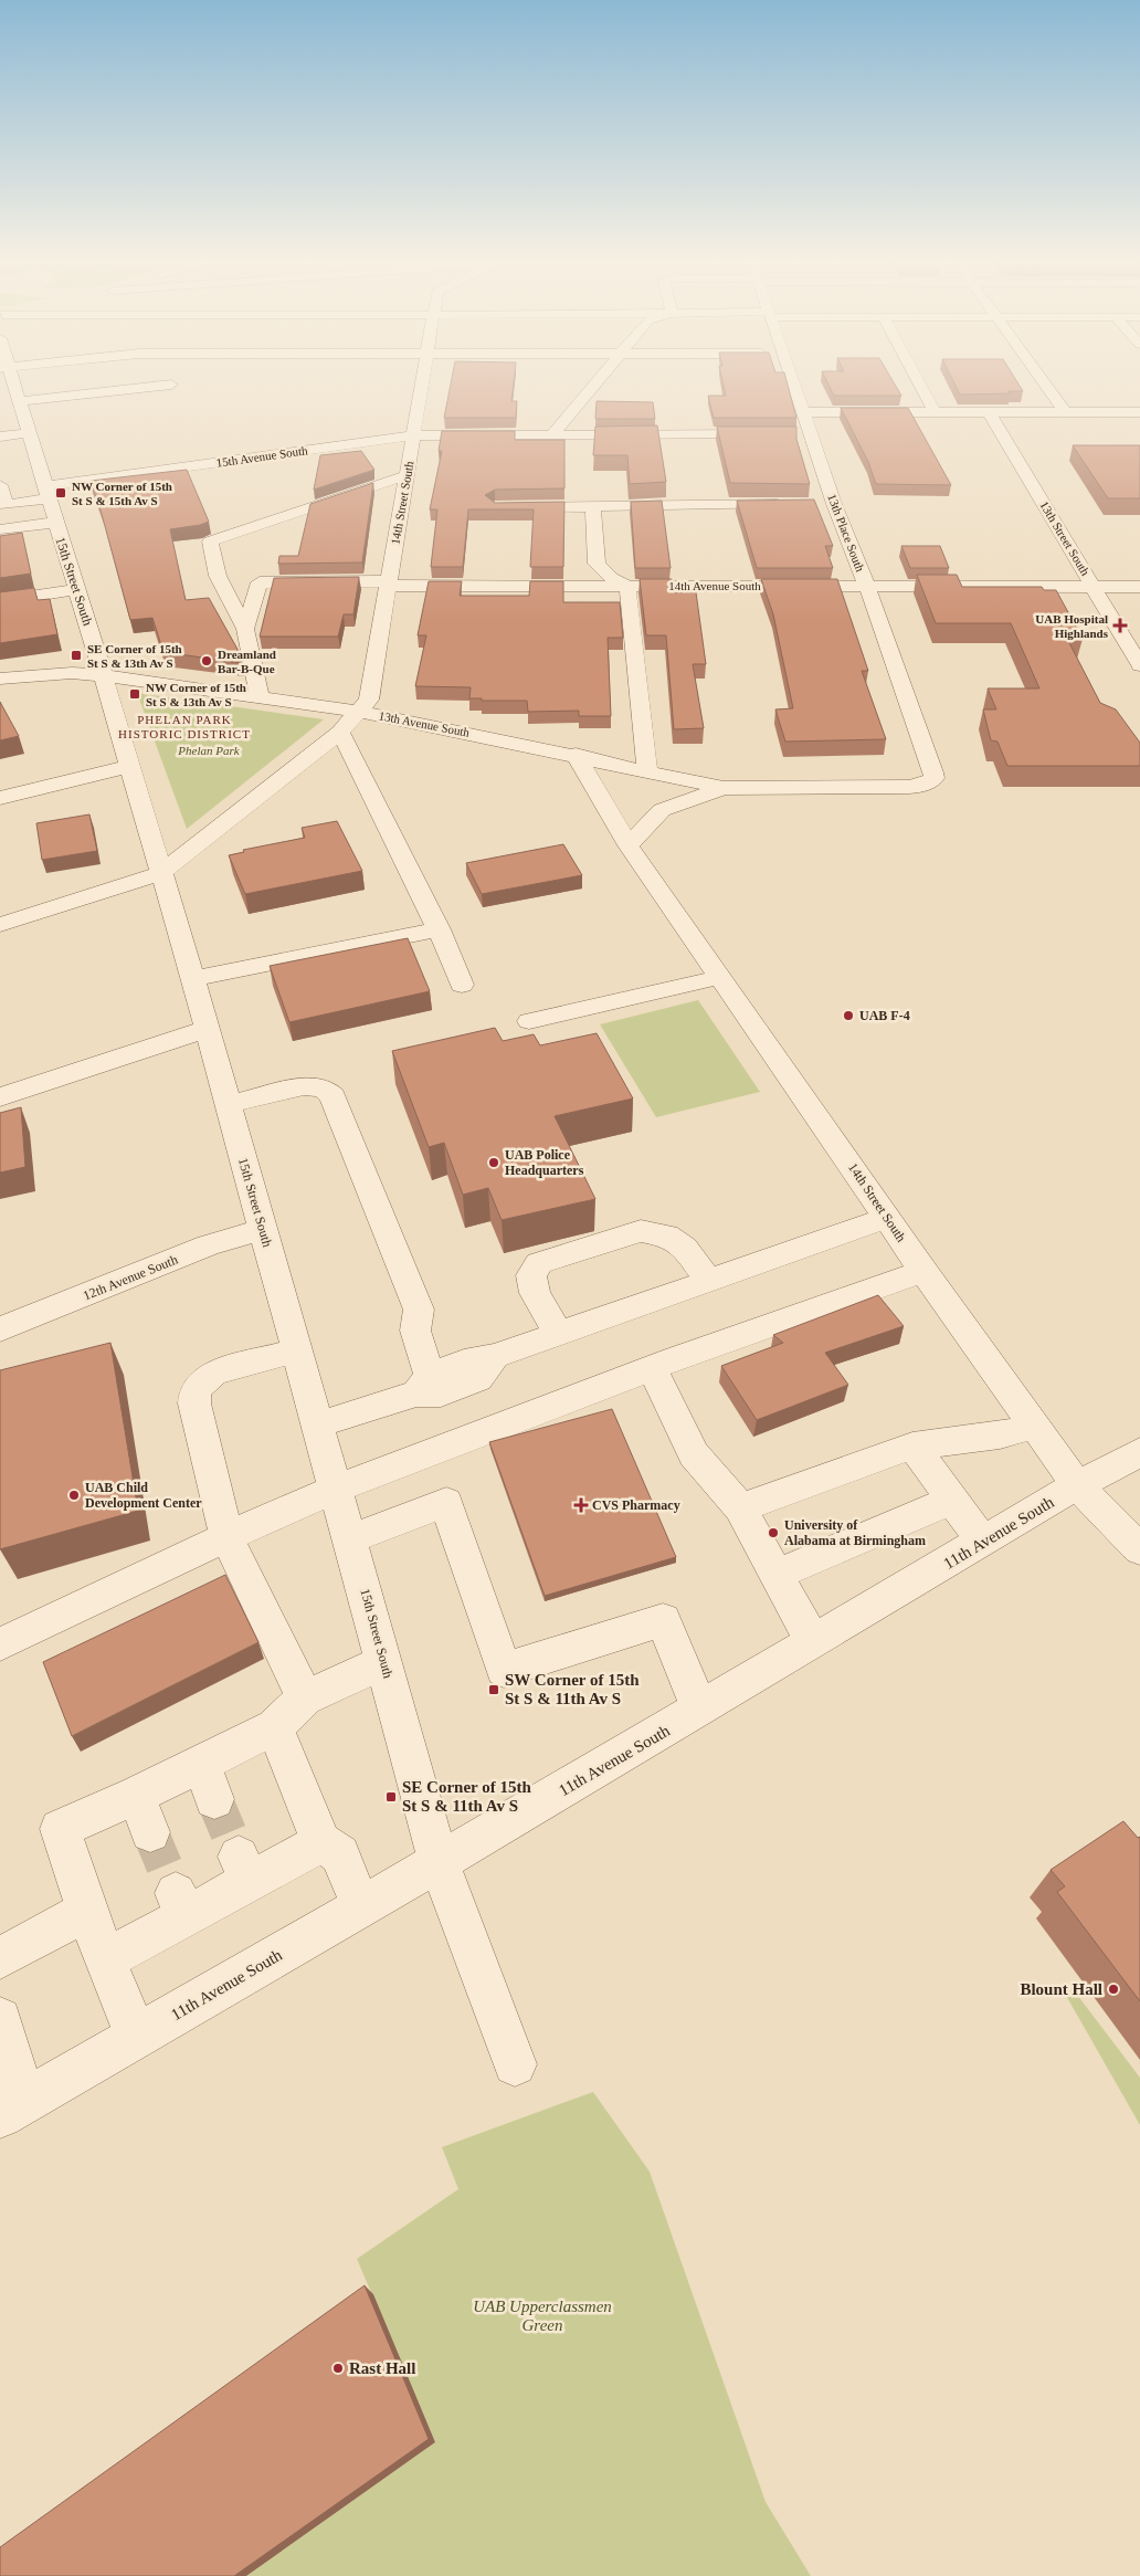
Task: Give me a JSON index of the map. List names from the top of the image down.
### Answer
{
  "streets": {
    "street": [
      "15th Avenue South",
      "14th Street South",
      "13th Place South",
      "13th Street South",
      "15th Street South",
      "14th Avenue South",
      "13th Avenue South",
      "12th Avenue South",
      "11th Avenue South"
    ]
  },
  "crossings": [
    ["15th Avenue South", "14th Street South"],
    ["15th Avenue South", "15th Street South"],
    ["14th Street South", "14th Avenue South"],
    ["14th Street South", "13th Avenue South"],
    ["14th Street South", "11th Avenue South"],
    ["13th Place South", "14th Avenue South"],
    ["13th Place South", "13th Avenue South"],
    ["13th Street South", "14th Avenue South"],
    ["15th Street South", "13th Avenue South"],
    ["15th Street South", "12th Avenue South"],
    ["15th Street South", "11th Avenue South"]
  ],
  "districts": ["PHELAN PARK HISTORIC DISTRICT"],
  "parks": ["Phelan Park", "UAB Upperclassmen Green"],
  "places": {
    "transit": [
      "NW Corner of 15th St S & 15th Av S",
      "SE Corner of 15th St S & 13th Av S",
      "NW Corner of 15th St S & 13th Av S",
      "SW Corner of 15th St S & 11th Av S",
      "SE Corner of 15th St S & 11th Av S"
    ],
    "health": ["UAB Hospital Highlands", "CVS Pharmacy"],
    "other": [
      "Dreamland Bar-B-Que",
      "UAB F-4",
      "UAB Police Headquarters",
      "UAB Child Development Center",
      "University of Alabama at Birmingham",
      "Blount Hall",
      "Rast Hall"
    ]
  }
}
